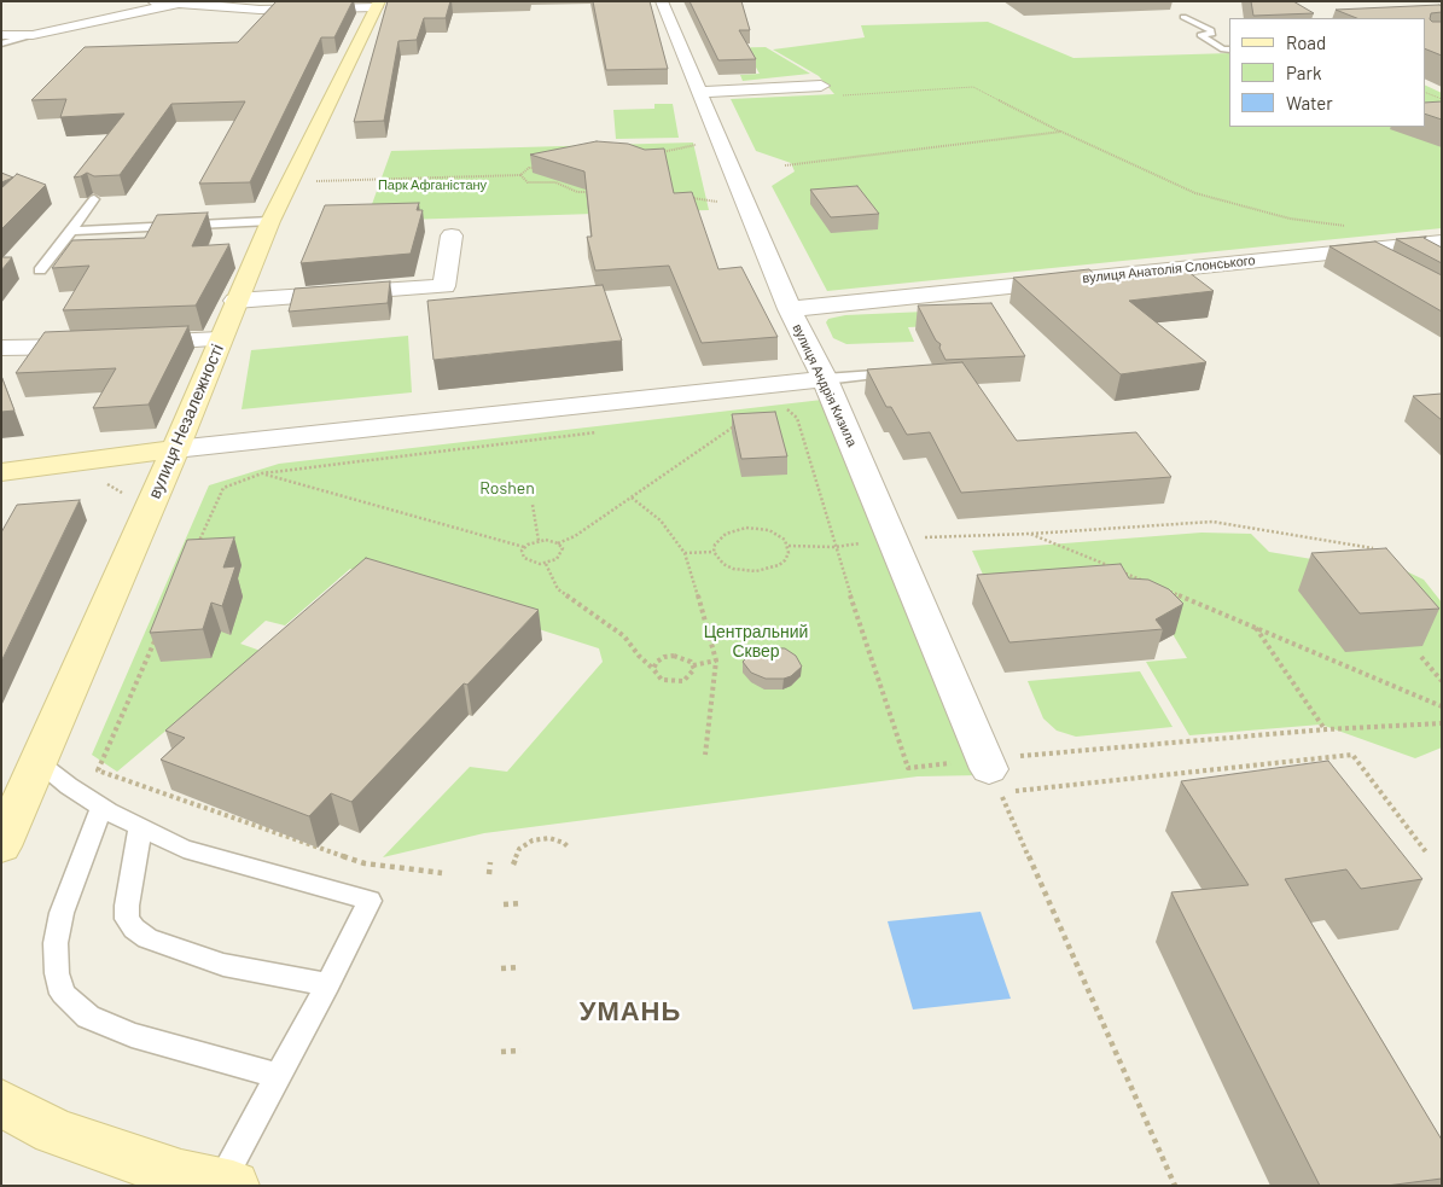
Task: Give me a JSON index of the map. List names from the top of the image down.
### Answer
{
  "streets": {
    "main road": ["вулиця Незалежності"],
    "street": ["вулиця Анатолія Слонського", "вулиця Андрія Кизила"]
  },
  "crossings": [
    ["вулиця Анатолія Слонського", "вулиця Андрія Кизила"]
  ],
  "districts": ["УМАНЬ"],
  "parks": ["Парк Афганістану", "Roshen", "Центральний Сквер"],
  "legend": ["Road", "Park", "Water"]
}
